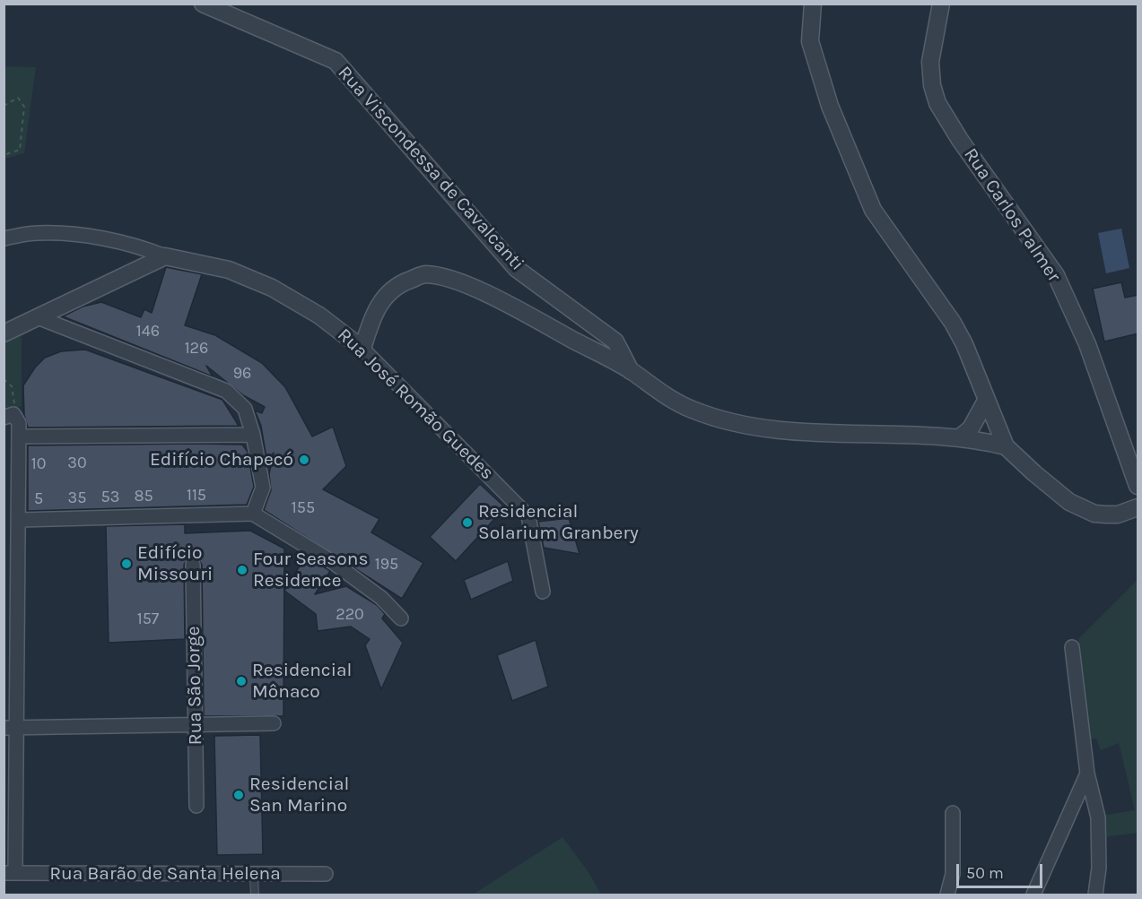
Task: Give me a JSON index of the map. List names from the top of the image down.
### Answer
{
  "streets": {
    "street": [
      "Rua Viscondessa de Cavalcanti",
      "Rua Carlos Palmer",
      "Rua José Romão Guedes",
      "Rua São Jorge",
      "Rua Barão de Santa Helena"
    ]
  },
  "places": [
    "Edifício Chapecó",
    "Residencial Solarium Granbery",
    "Edifício Missouri",
    "Four Seasons Residence",
    "Residencial Mônaco",
    "Residencial San Marino"
  ],
  "house_numbers": [
    "146",
    "126",
    "96",
    "30",
    "10",
    "115",
    "85",
    "53",
    "35",
    "5",
    "155",
    "195",
    "220",
    "157"
  ],
  "scale_bar": "50 m"
}
